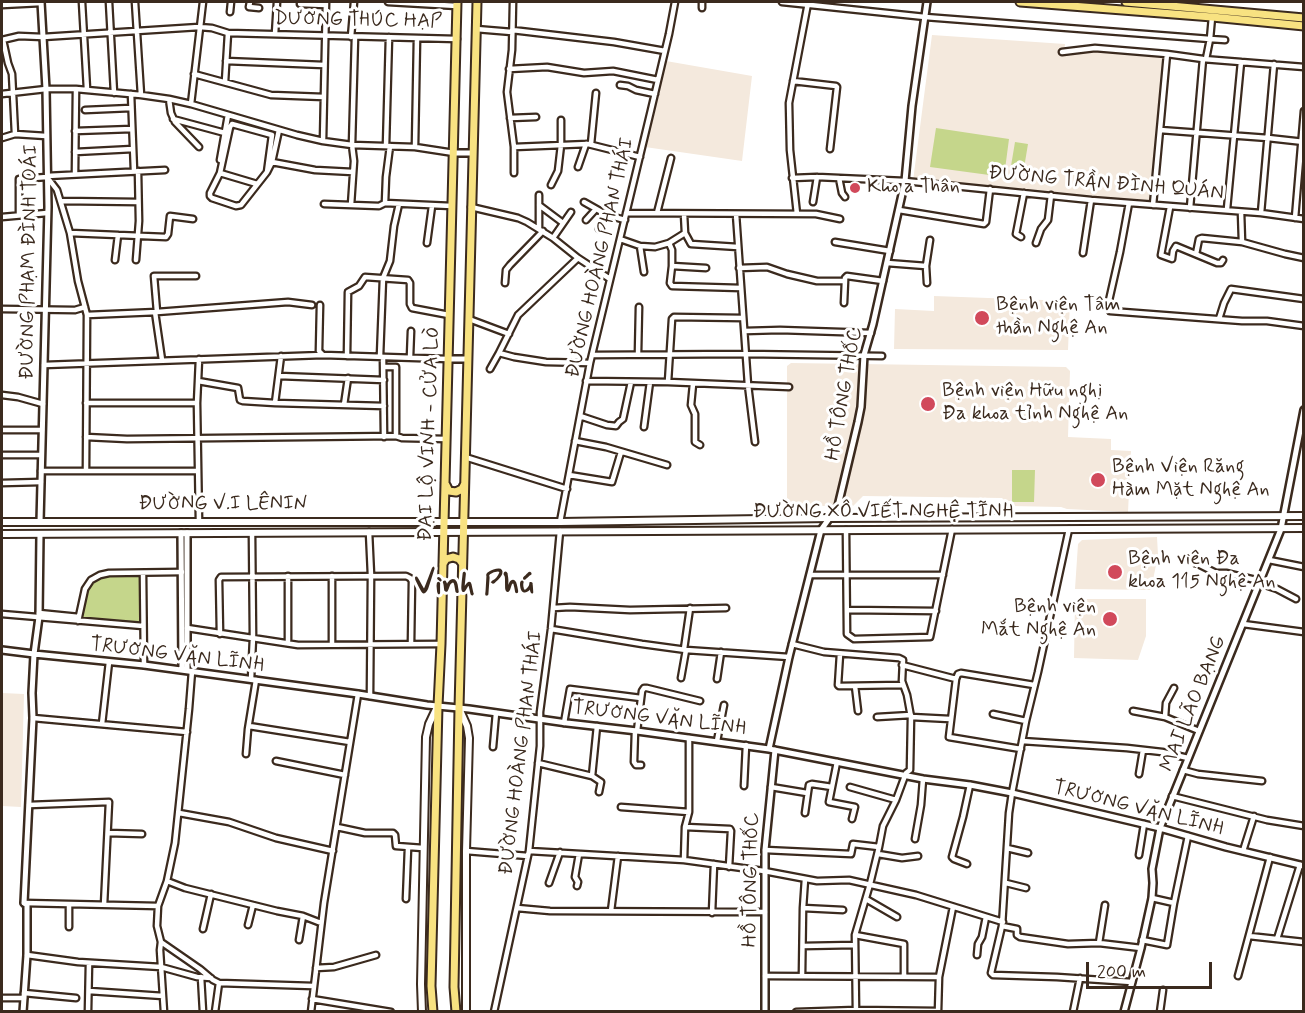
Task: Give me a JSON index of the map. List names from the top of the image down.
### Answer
{
  "streets": {
    "main road": ["ĐẠI LỘ VINH - CỬA LÒ", "ĐƯỜNG V.I LÊNIN", "ĐƯỜNG XÔ VIẾT NGHỆ TĨNH"],
    "street": [
      "DƯƠNG THÚC HẠP",
      "ĐƯỜNG TRẦN ĐÌNH QUÁN",
      "ĐƯỜNG HOÀNG PHAN THÁI",
      "ĐƯỜNG PHẠM ĐÌNH TOÁI",
      "HỒ TÔNG THỐC",
      "TRƯƠNG VĂN LĨNH",
      "MAI LÃO BẠNG"
    ]
  },
  "crossings": [
    ["DƯƠNG THÚC HẠP", "ĐƯỜNG PHẠM ĐÌNH TOÁI"],
    ["DƯƠNG THÚC HẠP", "ĐẠI LỘ VINH - CỬA LÒ"],
    ["ĐƯỜNG TRẦN ĐÌNH QUÁN", "HỒ TÔNG THỐC"],
    ["ĐƯỜNG HOÀNG PHAN THÁI", "ĐƯỜNG XÔ VIẾT NGHỆ TĨNH"],
    ["ĐƯỜNG HOÀNG PHAN THÁI", "TRƯƠNG VĂN LĨNH"],
    ["ĐƯỜNG PHẠM ĐÌNH TOÁI", "ĐƯỜNG V.I LÊNIN"],
    ["HỒ TÔNG THỐC", "ĐƯỜNG XÔ VIẾT NGHỆ TĨNH"],
    ["HỒ TÔNG THỐC", "TRƯƠNG VĂN LĨNH"],
    ["ĐẠI LỘ VINH - CỬA LÒ", "ĐƯỜNG V.I LÊNIN"],
    ["ĐẠI LỘ VINH - CỬA LÒ", "ĐƯỜNG XÔ VIẾT NGHỆ TĨNH"],
    ["ĐẠI LỘ VINH - CỬA LÒ", "TRƯƠNG VĂN LĨNH"],
    ["ĐƯỜNG V.I LÊNIN", "ĐƯỜNG XÔ VIẾT NGHỆ TĨNH"],
    ["ĐƯỜNG XÔ VIẾT NGHỆ TĨNH", "MAI LÃO BẠNG"],
    ["TRƯƠNG VĂN LĨNH", "MAI LÃO BẠNG"]
  ],
  "districts": ["Vinh Phú"],
  "places": [
    "Kho a Thân",
    "Bệnh viện Tâm thần Nghệ An",
    "Bệnh viện Hữu nghị Đa khoa tỉnh Nghệ An",
    "Bệnh Viện Răng Hàm Mặt Nghệ An",
    "Bệnh viện Đa khoa 115 Nghệ An",
    "Bệnh viện Mắt Nghệ An"
  ],
  "scale_bar": "200 m"
}
